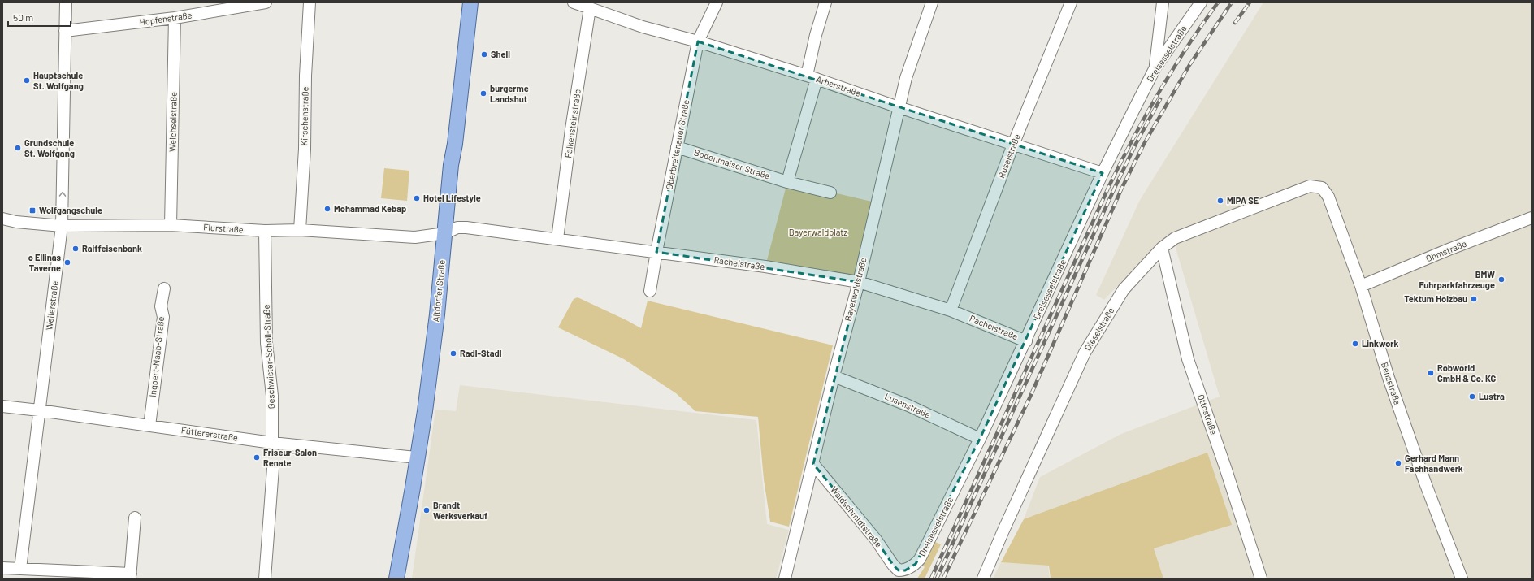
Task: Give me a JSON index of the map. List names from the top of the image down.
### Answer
{
  "streets": {
    "main road": ["Altdorfer Straße"],
    "street": [
      "Hopfenstraße",
      "Dreisesselstraße",
      "Arberstraße",
      "Kirschenstraße",
      "Weichselstraße",
      "Falkensteinstraße",
      "Oberbreitenauer Straße",
      "Ruselstraße",
      "Bodenmaiser Straße",
      "Flurstraße",
      "Ohmstraße",
      "Rachelstraße",
      "Bayerwaldstraße",
      "Weilerstraße",
      "Dieselstraße",
      "Ingbert-Naab-Straße",
      "Geschwister-Scholl-Straße",
      "Benzstraße",
      "Lusenstraße",
      "Ottostraße",
      "Füttererstraße",
      "Waldschmidtstraße"
    ]
  },
  "crossings": [
    ["Hopfenstraße", "Weichselstraße"],
    ["Hopfenstraße", "Weilerstraße"],
    ["Dreisesselstraße", "Arberstraße"],
    ["Dreisesselstraße", "Rachelstraße"],
    ["Dreisesselstraße", "Lusenstraße"],
    ["Dreisesselstraße", "Waldschmidtstraße"],
    ["Arberstraße", "Falkensteinstraße"],
    ["Arberstraße", "Oberbreitenauer Straße"],
    ["Arberstraße", "Ruselstraße"],
    ["Arberstraße", "Bayerwaldstraße"],
    ["Kirschenstraße", "Flurstraße"],
    ["Weichselstraße", "Flurstraße"],
    ["Falkensteinstraße", "Rachelstraße"],
    ["Oberbreitenauer Straße", "Bodenmaiser Straße"],
    ["Oberbreitenauer Straße", "Rachelstraße"],
    ["Ruselstraße", "Rachelstraße"],
    ["Flurstraße", "Rachelstraße"],
    ["Flurstraße", "Altdorfer Straße"],
    ["Flurstraße", "Weilerstraße"],
    ["Flurstraße", "Geschwister-Scholl-Straße"],
    ["Ohmstraße", "Benzstraße"],
    ["Rachelstraße", "Bayerwaldstraße"],
    ["Rachelstraße", "Altdorfer Straße"],
    ["Bayerwaldstraße", "Lusenstraße"],
    ["Bayerwaldstraße", "Waldschmidtstraße"],
    ["Altdorfer Straße", "Füttererstraße"],
    ["Weilerstraße", "Füttererstraße"],
    ["Dieselstraße", "Benzstraße"],
    ["Dieselstraße", "Ottostraße"],
    ["Ingbert-Naab-Straße", "Füttererstraße"],
    ["Geschwister-Scholl-Straße", "Füttererstraße"]
  ],
  "parks": ["Bayerwaldplatz"],
  "places": {
    "other": [
      "Shell",
      "Hauptschule St. Wolfgang",
      "burgerme Landshut",
      "Grundschule St. Wolfgang",
      "Hotel Lifestyle",
      "MIPA SE",
      "Mohammad Kebap",
      "Raiffeisenbank",
      "o Ellinas Taverne",
      "BMW Fuhrparkfahrzeuge",
      "Tektum Holzbau",
      "Linkwork",
      "Radl-Stadl",
      "Robworld GmbH & Co. KG",
      "Lustra",
      "Friseur-Salon Renate",
      "Gerhard Mann Fachhandwerk",
      "Brandt Werksverkauf"
    ],
    "transit": ["Wolfgangschule"]
  },
  "scale_bar": "50 m"
}
